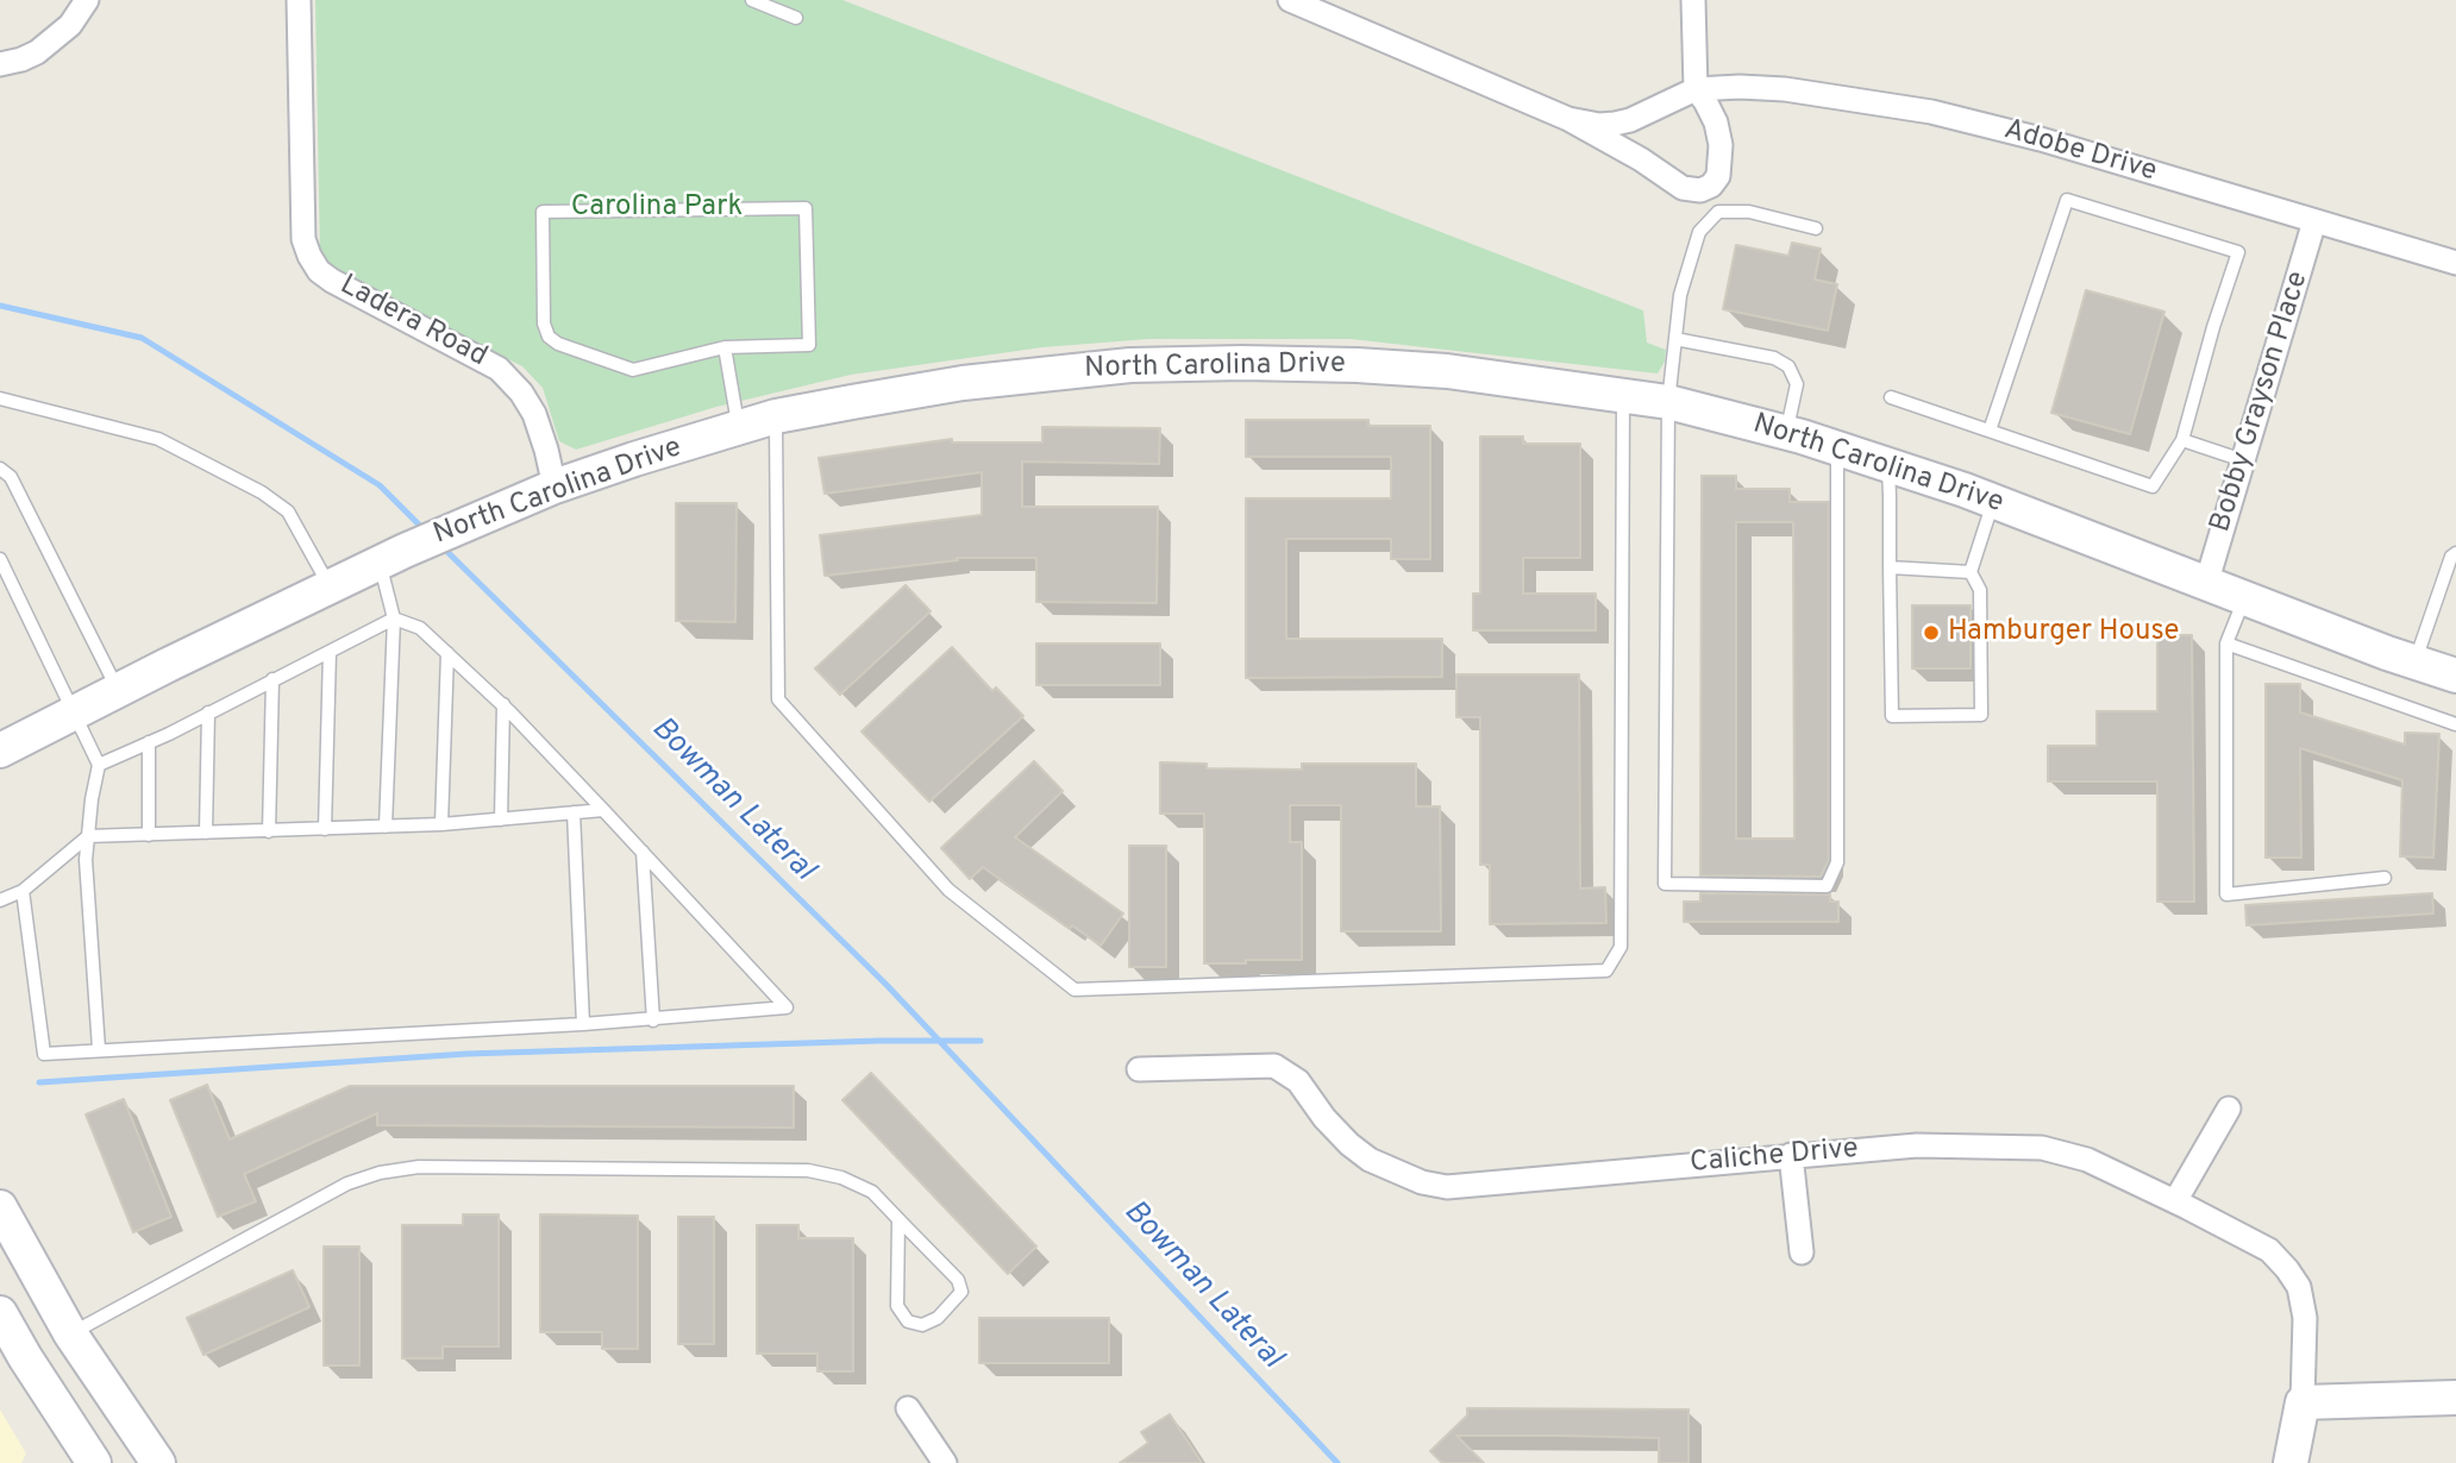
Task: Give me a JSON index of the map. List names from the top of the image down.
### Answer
{
  "streets": {
    "main road": ["North Carolina Drive"],
    "street": [
      "Adobe Drive",
      "Ladera Road",
      "Bobby Grayson Place",
      "Caliche Drive"
    ]
  },
  "crossings": [
    ["Adobe Drive", "Bobby Grayson Place"],
    ["Ladera Road", "North Carolina Drive"],
    ["North Carolina Drive", "Bobby Grayson Place"]
  ],
  "water": ["Bowman Lateral"],
  "parks": ["Carolina Park"],
  "places": ["Hamburger House"]
}
